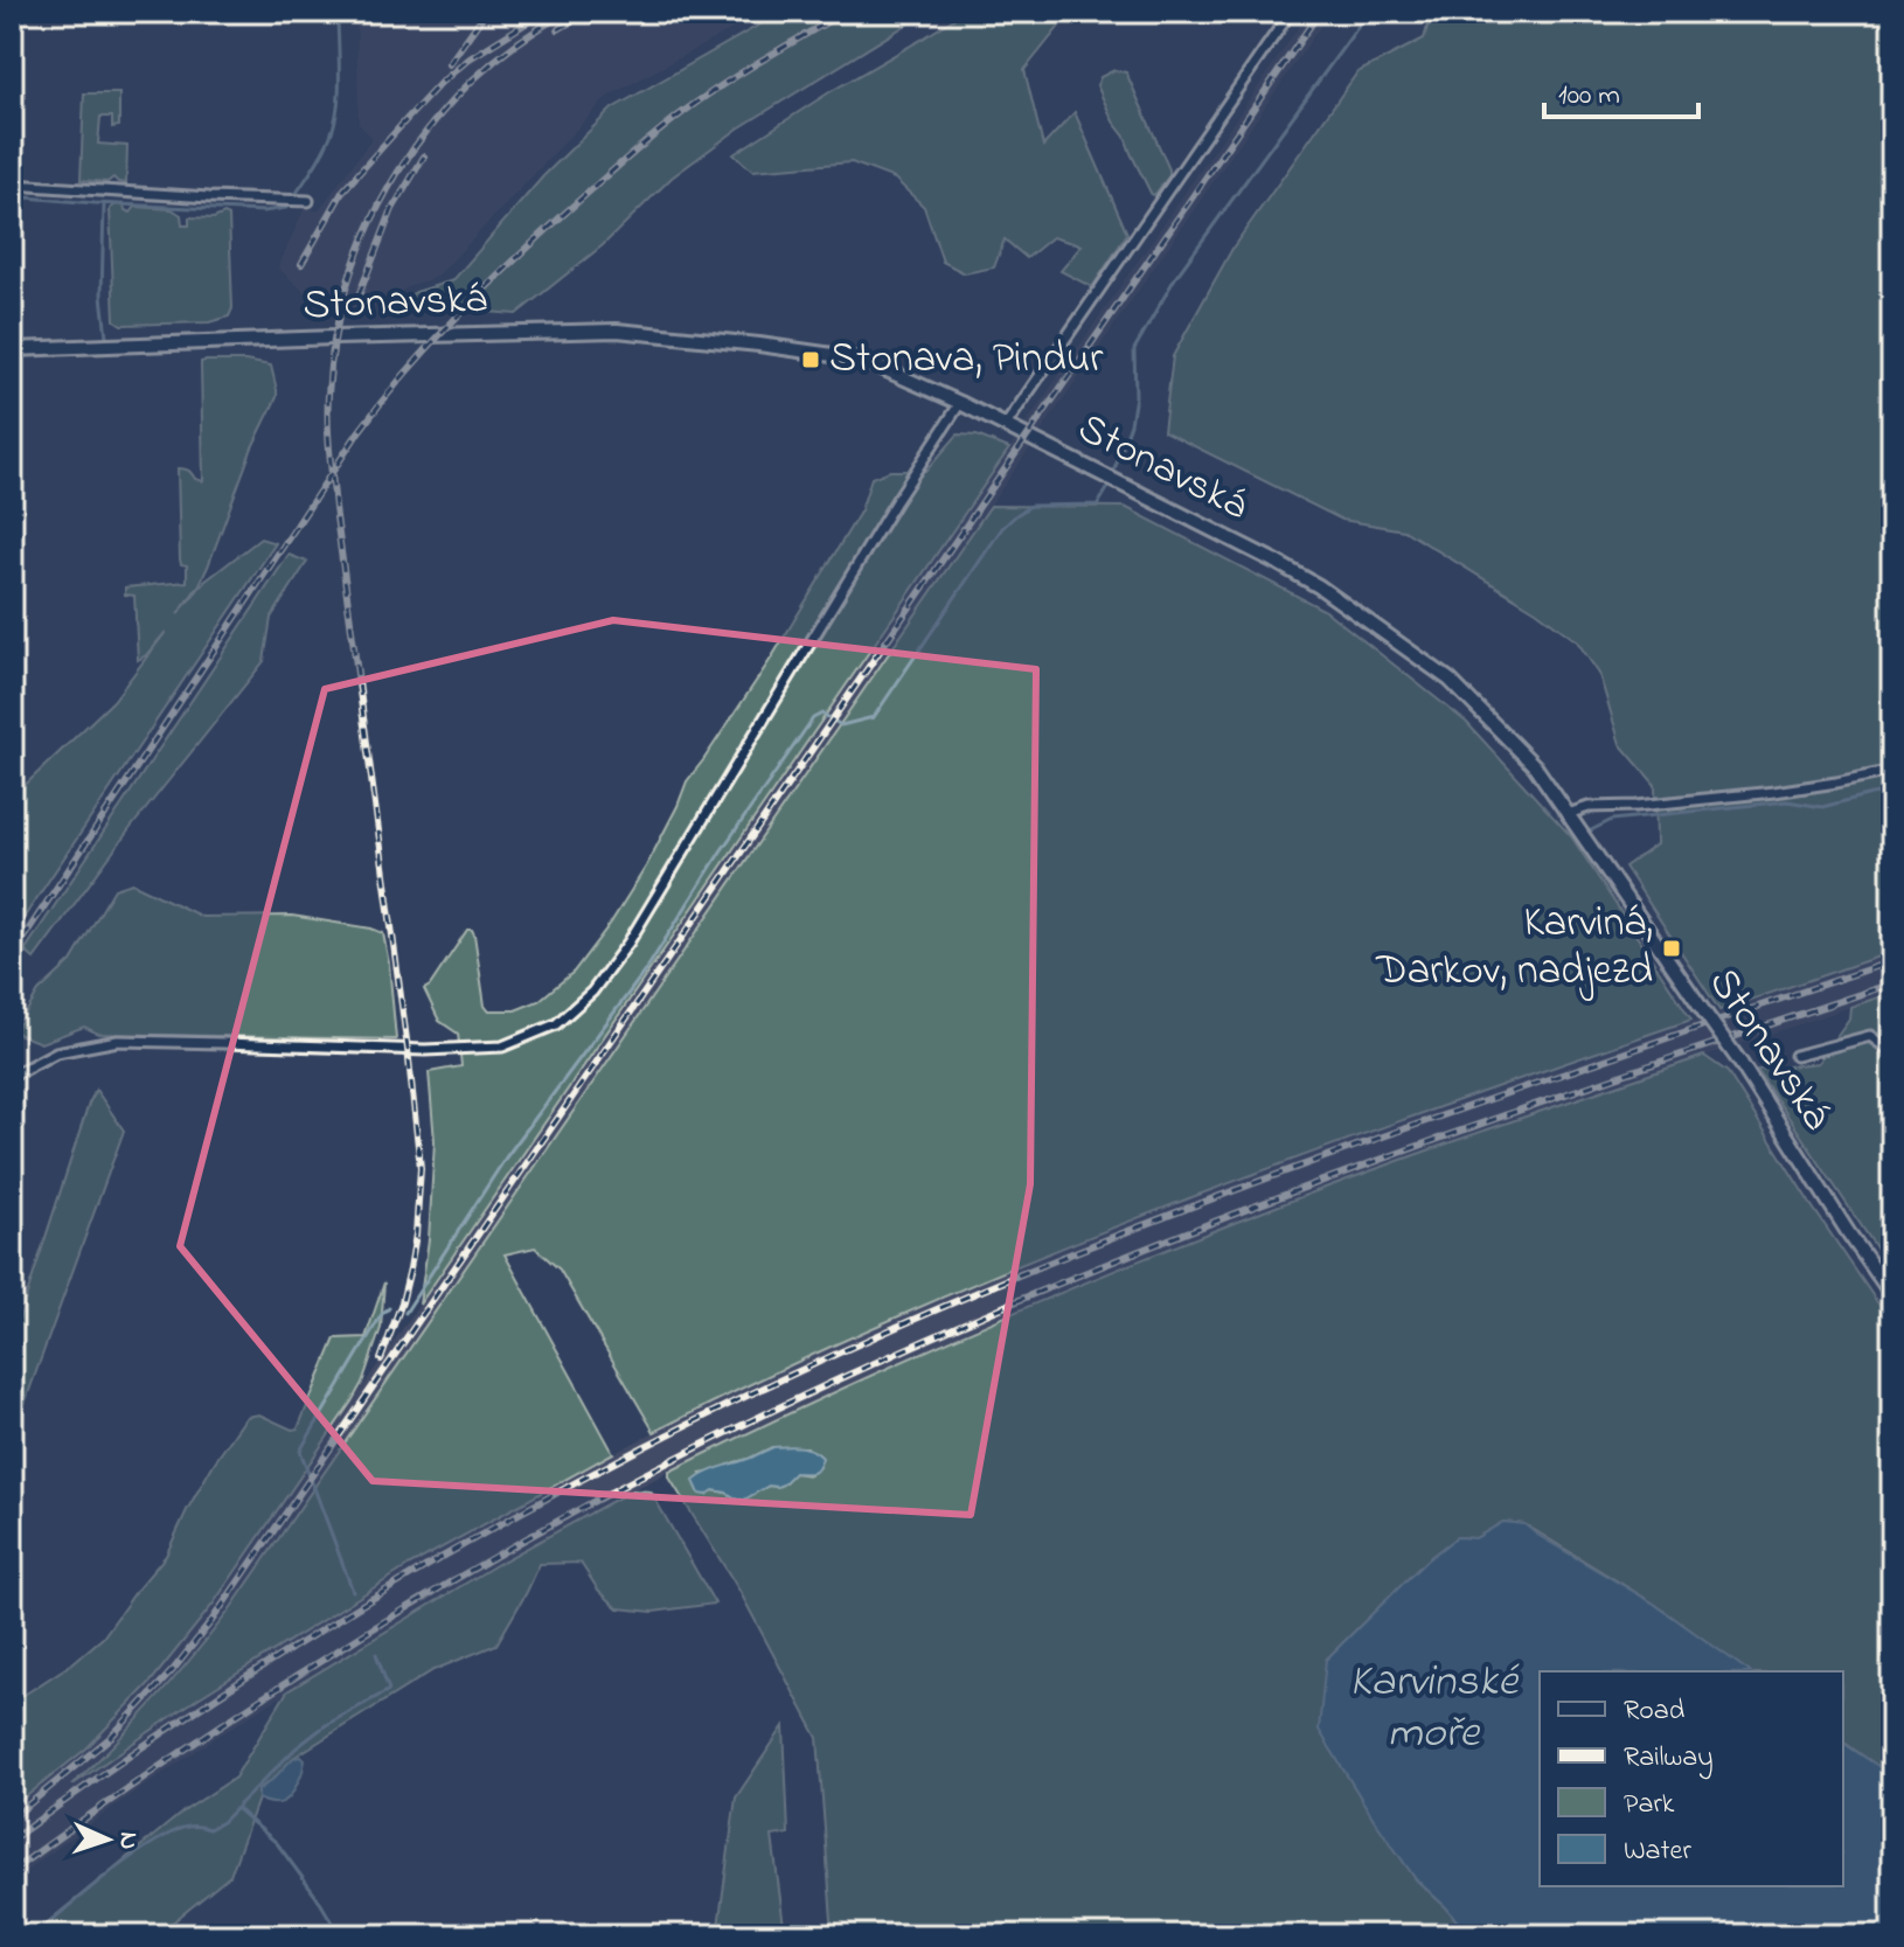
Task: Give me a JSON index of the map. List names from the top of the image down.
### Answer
{
  "streets": {
    "street": ["Stonavská"]
  },
  "water": ["Karvinské moře"],
  "places": {
    "transit": ["Stonava, Pindur", "Karviná, Darkov, nadjezd"]
  },
  "legend": [
    "Road",
    "Railway",
    "Park",
    "Water"
  ],
  "scale_bar": "100 m",
  "north": "right"
}
